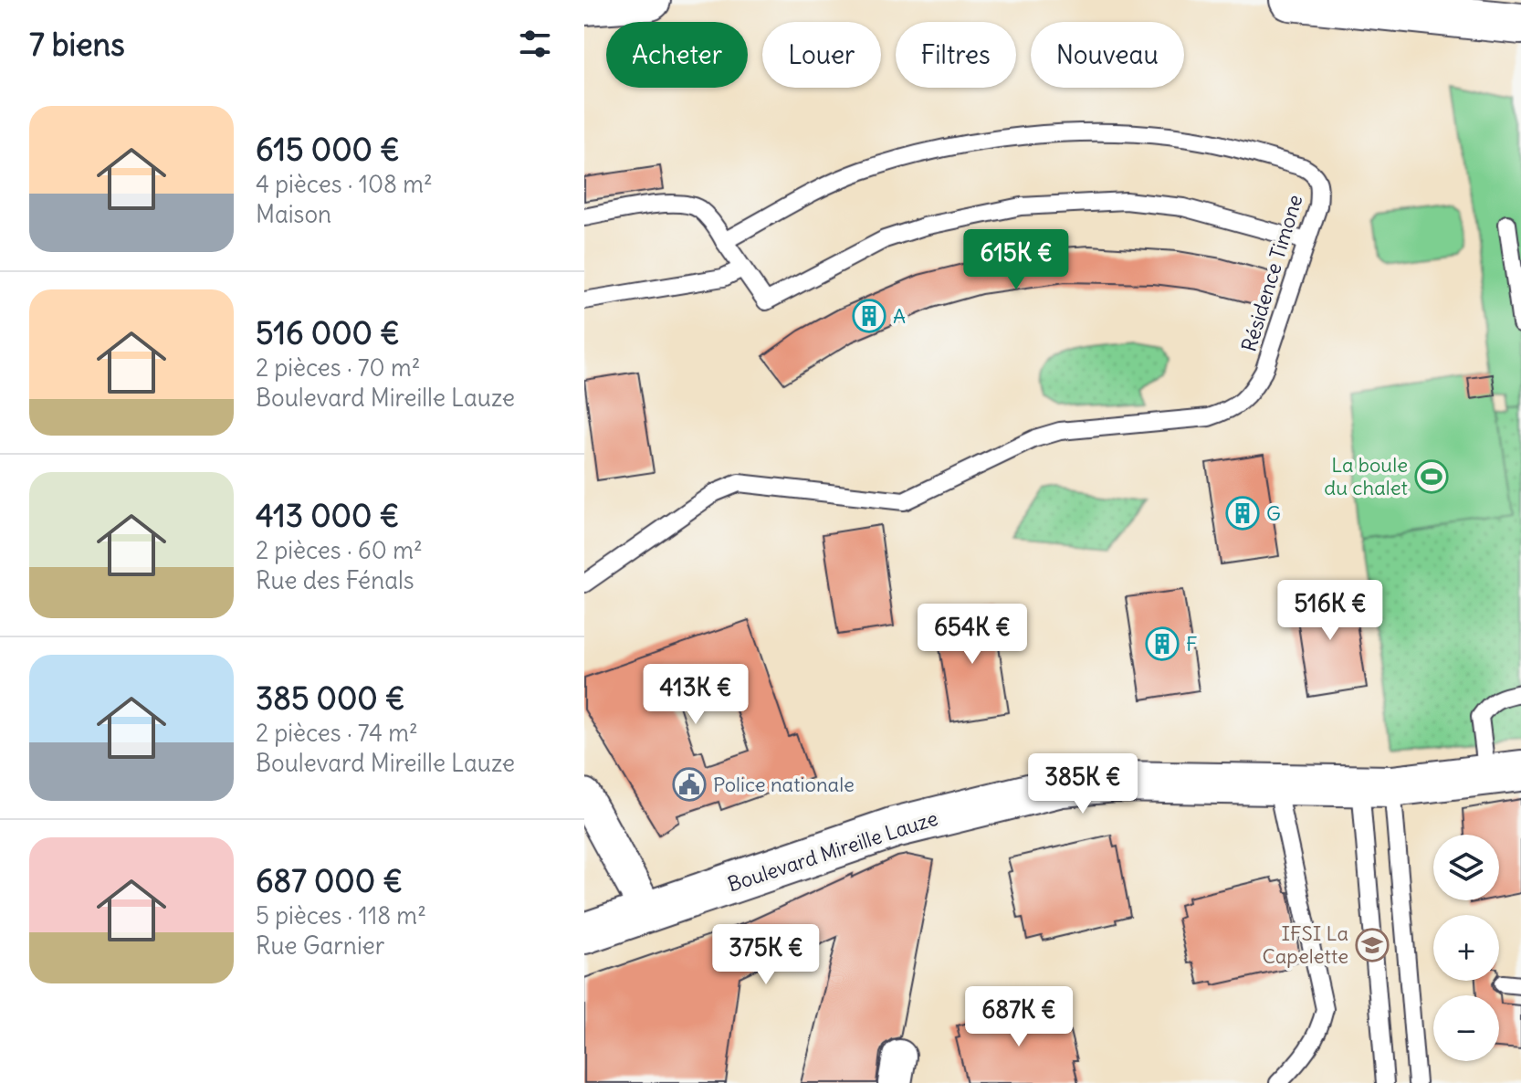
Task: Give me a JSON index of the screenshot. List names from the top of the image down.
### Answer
{
  "streets": {
    "main road": ["Boulevard Mireille Lauze"],
    "lane": ["Résidence Timone"]
  },
  "places": {
    "building": ["A", "G", "F"],
    "sports": ["La boule du chalet"],
    "public building": ["Police nationale"],
    "school or university": ["IFSI La Capelette"]
  },
  "page": {
    "heading": "7 biens",
    "chip": [
      "Acheter",
      "Louer",
      "Filtres",
      "Nouveau"
    ],
    "list": [
      {
        "name": "615 000 €",
        "note": "4 pièces · 108 m² · Maison"
      },
      {
        "name": "516 000 €",
        "note": "2 pièces · 70 m² · Boulevard Mireille Lauze"
      },
      {
        "name": "413 000 €",
        "note": "2 pièces · 60 m² · Rue des Fénals"
      },
      {
        "name": "385 000 €",
        "note": "2 pièces · 74 m² · Boulevard Mireille Lauze"
      },
      {
        "name": "687 000 €",
        "note": "5 pièces · 118 m² · Rue Garnier"
      }
    ],
    "price": [
      "615K €",
      "516K €",
      "654K €",
      "413K €",
      "385K €",
      "375K €",
      "687K €"
    ],
    "map_buttons": ["+", "−"]
  }
}
